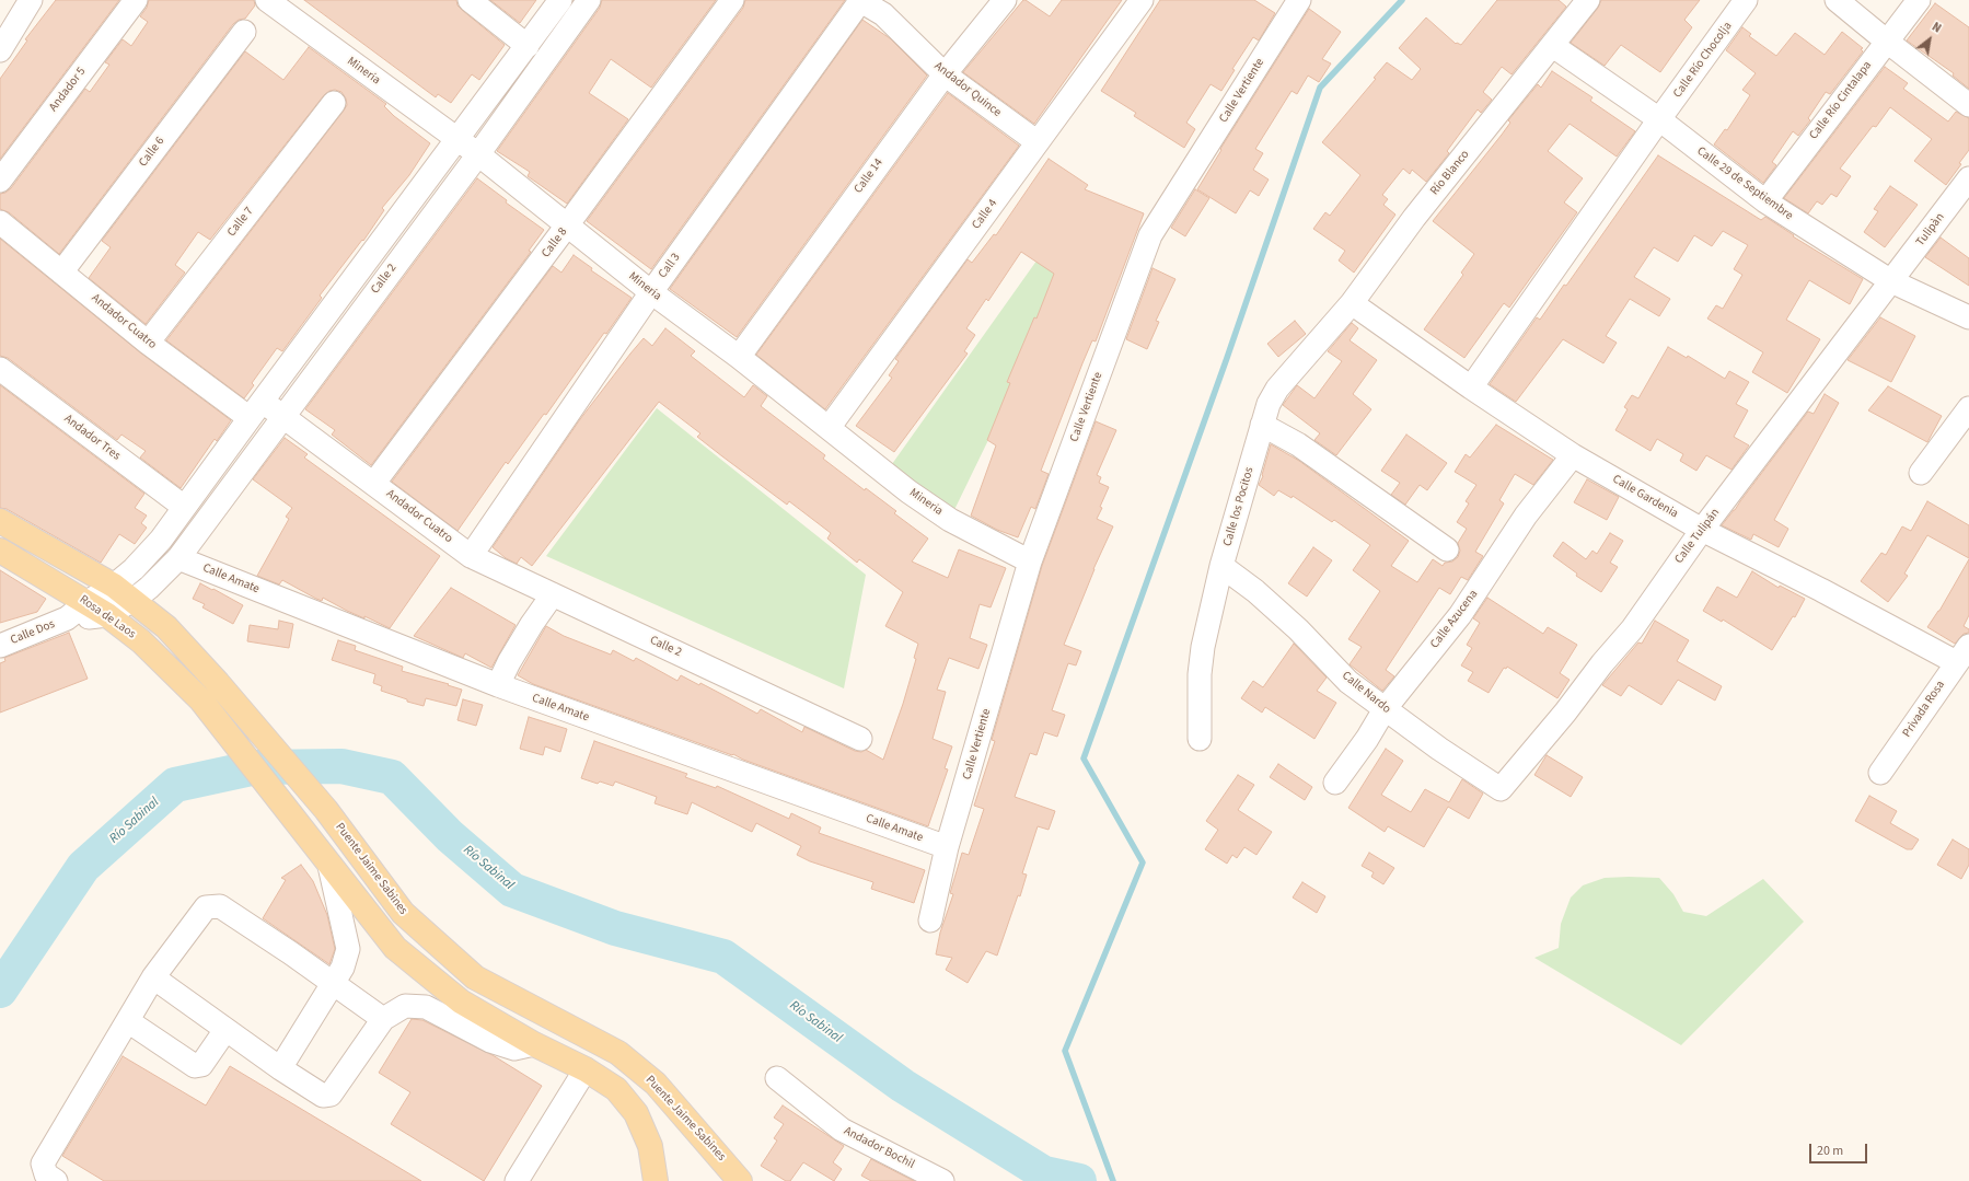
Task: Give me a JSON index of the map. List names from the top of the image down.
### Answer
{
  "streets": {
    "main road": ["Rosa de Laos", "Puente Jaime Sabines"],
    "street": [
      "Calle Río Chocolja",
      "Mineria",
      "Andador 5",
      "Andador Quince",
      "Calle Vertiente",
      "Calle Río Cintalapa",
      "Calle 6",
      "Río Blanco",
      "Calle 14",
      "Calle 29 de Septiembre",
      "Calle 4",
      "Calle 7",
      "Tulipàn",
      "Calle 8",
      "Call 3",
      "Calle 2",
      "Andador Cuatro",
      "Andador Tres",
      "Calle Gardenia",
      "Calle los Pocitos",
      "Calle Tulipán",
      "Calle Amate",
      "Calle Azucena",
      "Calle Dos",
      "Calle Nardo",
      "Privada Rosa",
      "Andador Bochil"
    ]
  },
  "crossings": [
    ["Calle Río Chocolja", "Calle 29 de Septiembre"],
    ["Calle Río Chocolja", "Calle Gardenia"],
    ["Mineria", "Calle Vertiente"],
    ["Mineria", "Calle 14"],
    ["Mineria", "Calle 4"],
    ["Mineria", "Calle 8"],
    ["Mineria", "Call 3"],
    ["Mineria", "Calle 2"],
    ["Andador Quince", "Calle 14"],
    ["Andador Quince", "Calle 4"],
    ["Andador Quince", "Call 3"],
    ["Calle Vertiente", "Calle Amate"],
    ["Calle Río Cintalapa", "Calle 29 de Septiembre"],
    ["Calle 6", "Andador Cuatro"],
    ["Río Blanco", "Calle 29 de Septiembre"],
    ["Río Blanco", "Calle Gardenia"],
    ["Río Blanco", "Calle los Pocitos"],
    ["Calle 29 de Septiembre", "Tulipàn"],
    ["Calle 29 de Septiembre", "Calle Tulipán"],
    ["Calle 7", "Andador Cuatro"],
    ["Tulipàn", "Calle Tulipán"],
    ["Calle 8", "Andador Cuatro"],
    ["Call 3", "Calle 2"],
    ["Call 3", "Andador Cuatro"],
    ["Calle 2", "Andador Cuatro"],
    ["Calle 2", "Calle Amate"],
    ["Calle 2", "Rosa de Laos"],
    ["Calle 2", "Calle Dos"],
    ["Calle 2", "Puente Jaime Sabines"],
    ["Andador Tres", "Calle Dos"],
    ["Calle Gardenia", "Calle los Pocitos"],
    ["Calle Gardenia", "Calle Tulipán"],
    ["Calle Gardenia", "Calle Azucena"],
    ["Calle Gardenia", "Privada Rosa"],
    ["Calle los Pocitos", "Calle Nardo"],
    ["Calle Tulipán", "Calle Nardo"],
    ["Rosa de Laos", "Calle Dos"],
    ["Calle Azucena", "Calle Nardo"],
    ["Calle Dos", "Puente Jaime Sabines"]
  ],
  "water": ["Río Sabinal"],
  "scale_bar": "20 m",
  "north": "top right"
}
